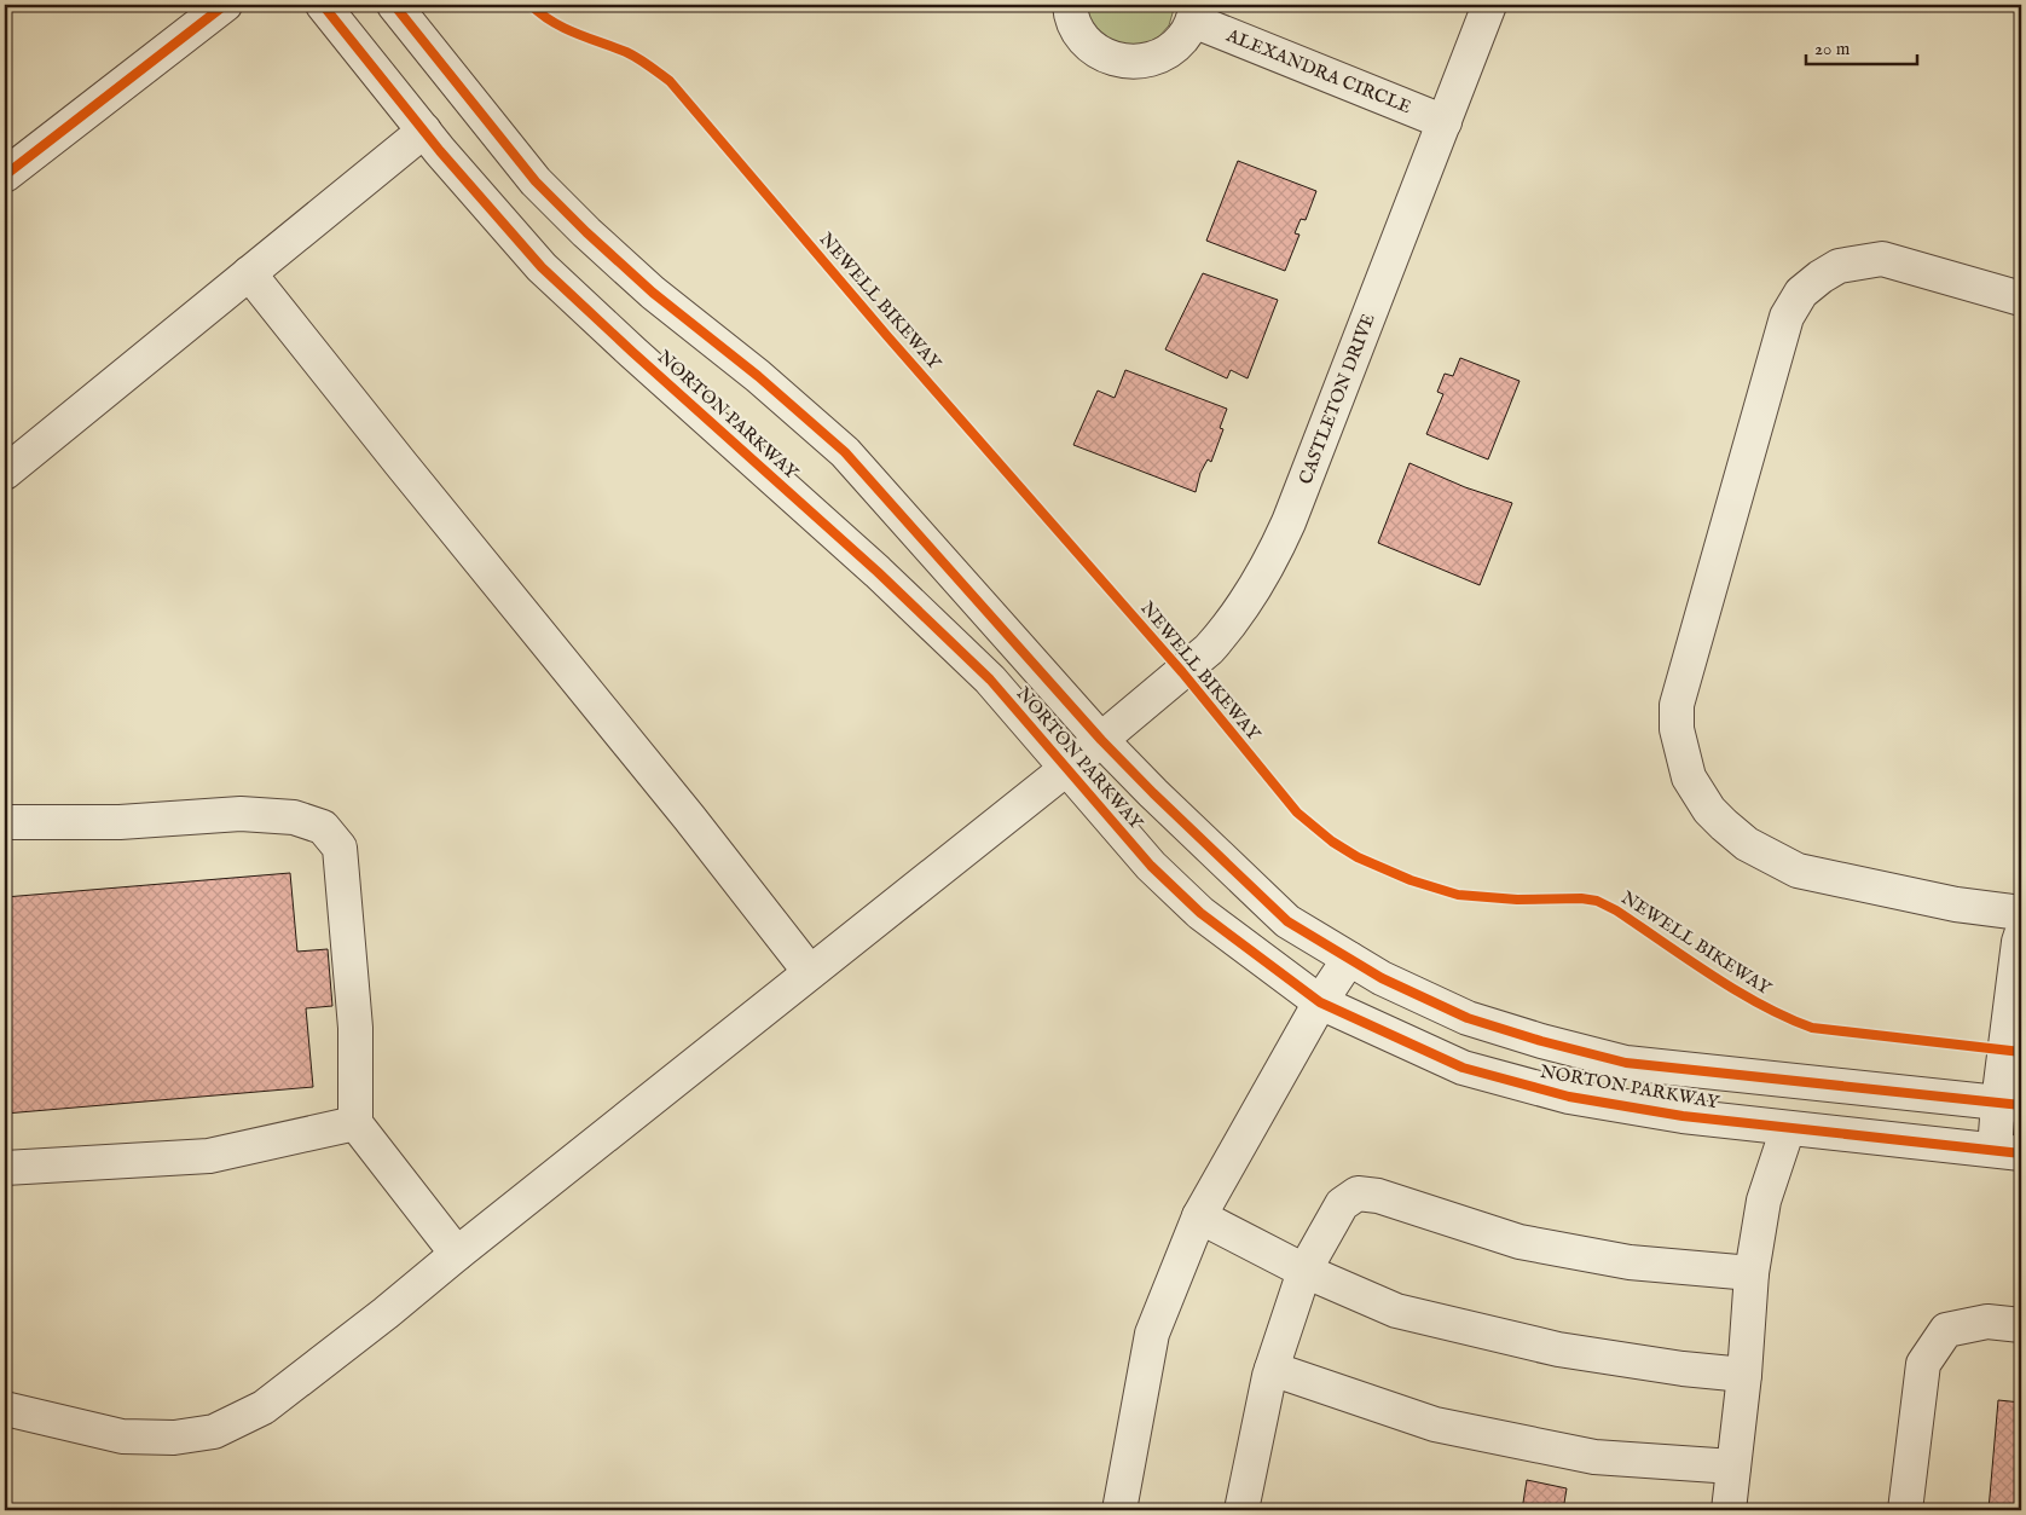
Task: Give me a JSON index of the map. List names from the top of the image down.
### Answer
{
  "streets": {
    "street": ["ALEXANDRA CIRCLE", "CASTLETON DRIVE", "NORTON PARKWAY"],
    "cycle path": ["NEWELL BIKEWAY"]
  },
  "crossings": [
    ["ALEXANDRA CIRCLE", "CASTLETON DRIVE"],
    ["CASTLETON DRIVE", "NORTON PARKWAY"]
  ],
  "scale_bar": "20 m"
}
